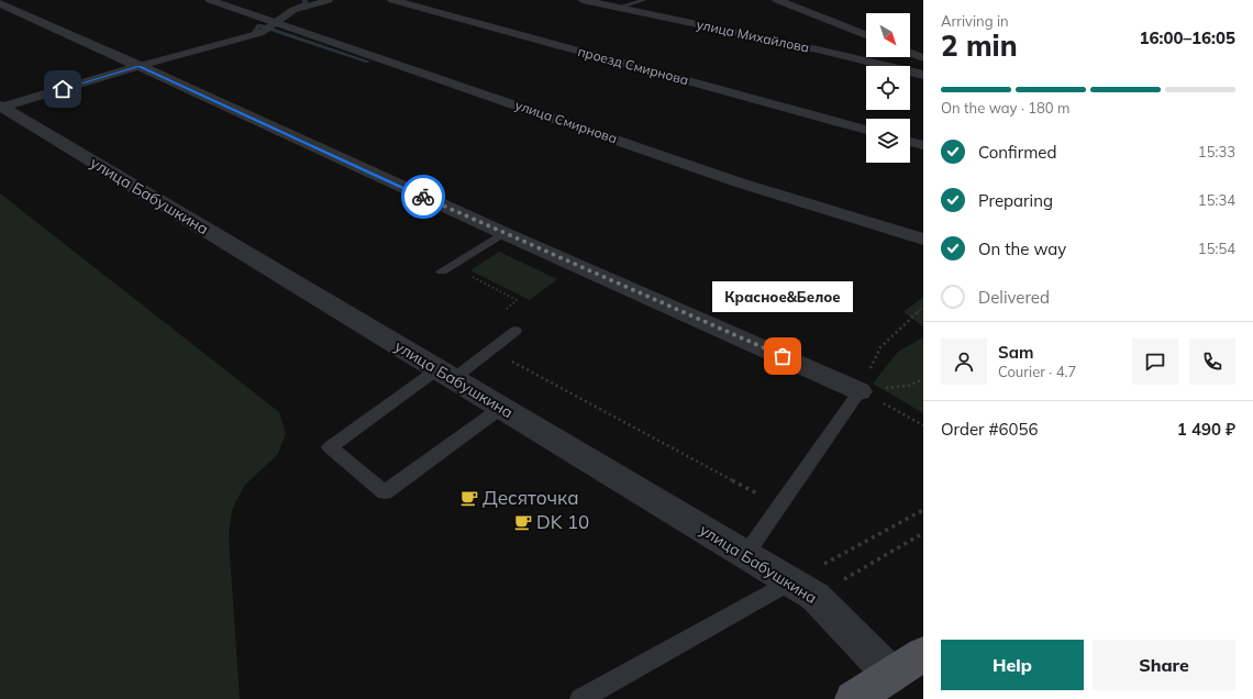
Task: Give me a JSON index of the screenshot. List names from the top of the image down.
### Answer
{
  "streets": {
    "street": [
      "улица Михайлова",
      "проезд Смирнова",
      "улица Смирнова",
      "улица Бабушкина"
    ]
  },
  "places": {
    "other": ["Красное&Белое"],
    "cafe": ["Десяточка", "DK 10"]
  },
  "north": "bottom right",
  "page": {
    "heading": ["2 min", "Arriving in", "16:00–16:05"],
    "panel": [
      "Sam",
      "Courier · 4.7",
      "Order #6056",
      "1 490 ₽"
    ],
    "bar": "On the way · 180 m",
    "list": [
      ["Confirmed", "15:33"],
      ["Preparing", "15:34"],
      ["On the way", "15:54"],
      "Delivered"
    ],
    "bubble": "Красное&Белое",
    "buttons": ["Help", "Share"]
  }
}
